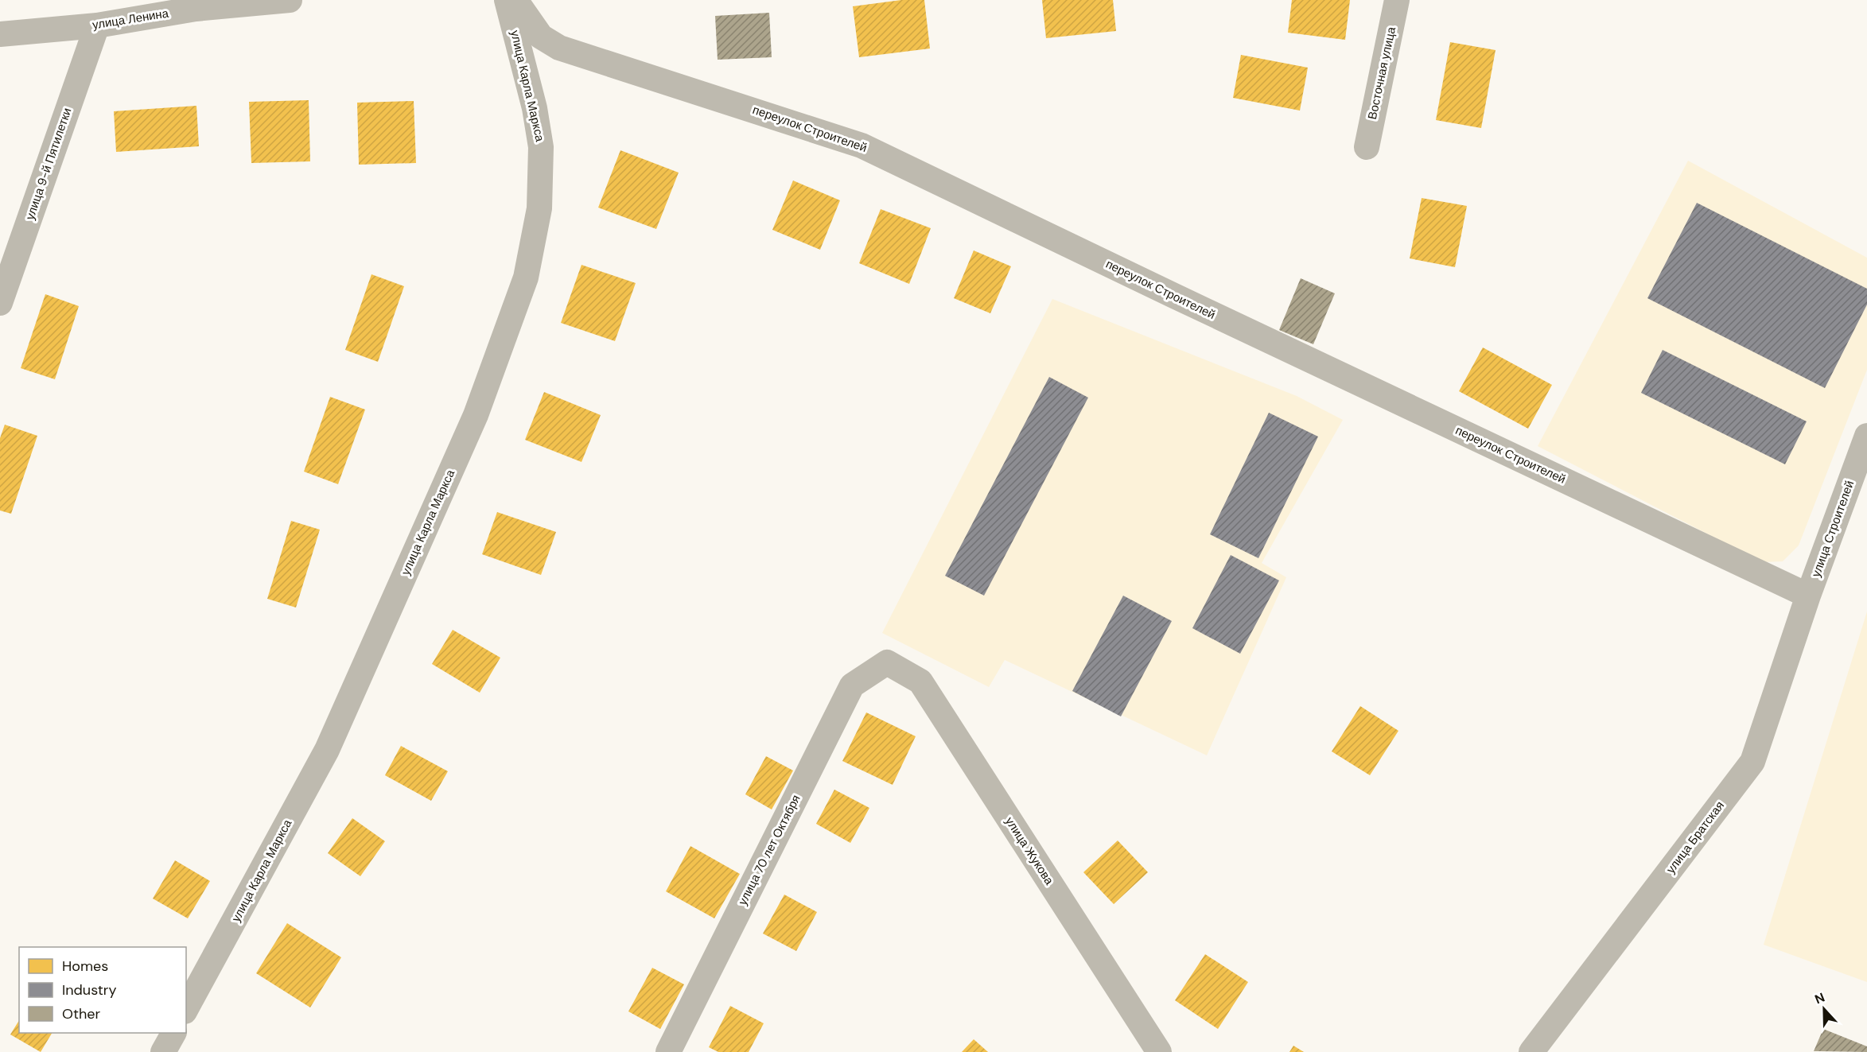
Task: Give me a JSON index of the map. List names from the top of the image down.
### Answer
{
  "streets": {
    "street": [
      "улица Ленина",
      "Восточная улица",
      "улица Карла Маркса",
      "переулок Строителей",
      "улица 9-й Пятилетки",
      "улица Строителей",
      "улица Братская",
      "улица 70 лет Октября",
      "улица Жукова"
    ]
  },
  "crossings": [
    ["улица Ленина", "улица 9-й Пятилетки"],
    ["переулок Строителей", "улица Строителей"],
    ["переулок Строителей", "улица Братская"],
    ["улица Строителей", "улица Братская"],
    ["улица 70 лет Октября", "улица Жукова"]
  ],
  "legend": ["Homes", "Industry", "Other"],
  "north": "top"
}
